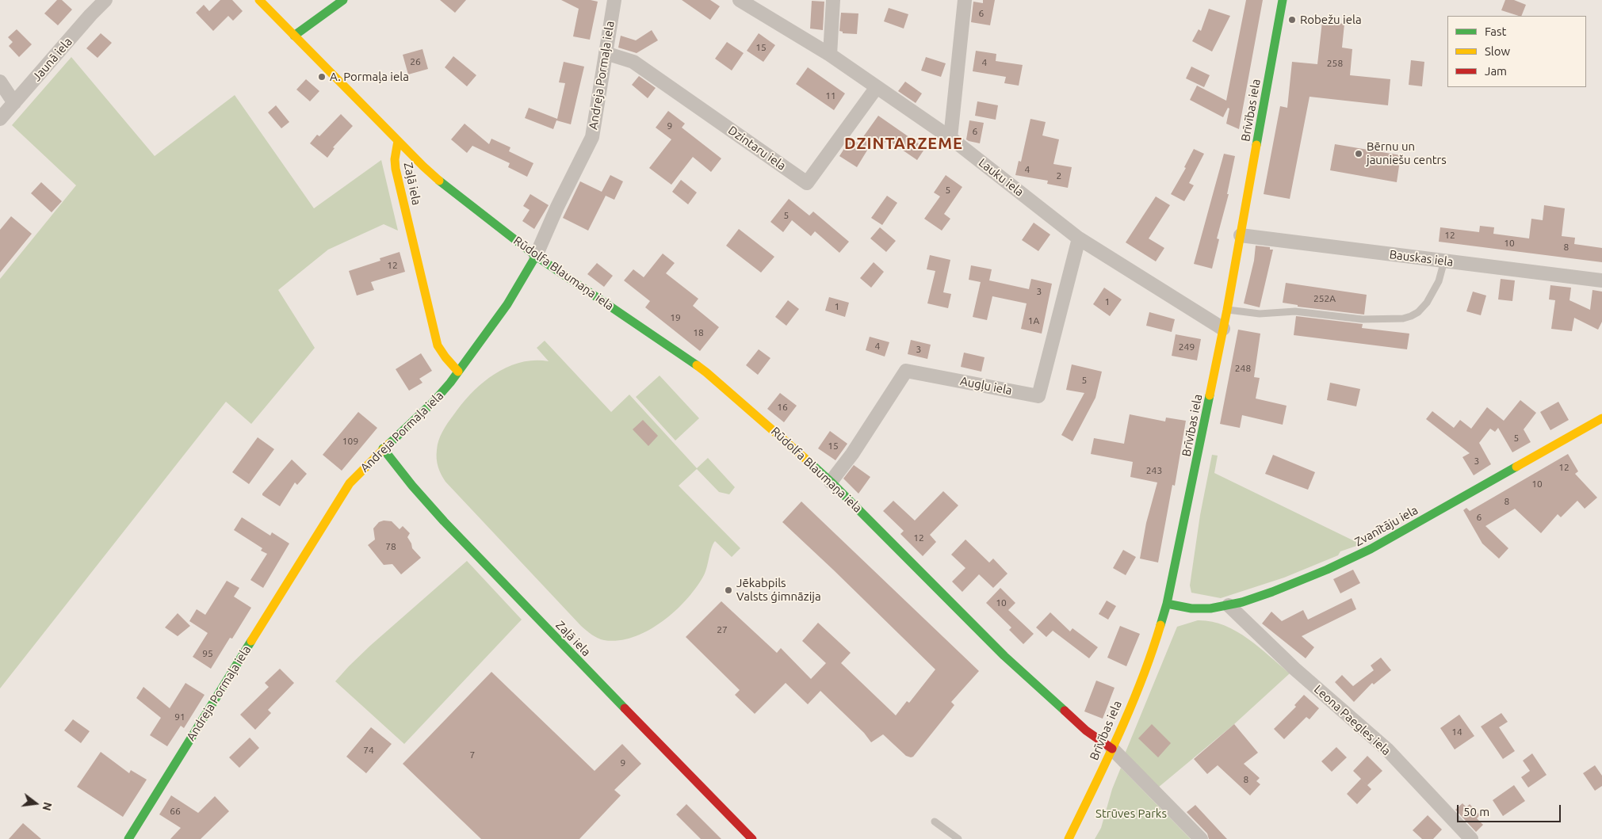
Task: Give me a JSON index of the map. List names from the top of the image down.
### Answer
{
  "streets": {
    "street": [
      "Jaunā iela",
      "Andreja Pormaļa iela",
      "Brīvības iela",
      "Dzintaru iela",
      "Lauku iela",
      "Zaļā iela",
      "Bauskas iela",
      "Rūdolfa Blaumaņa iela",
      "Augļu iela",
      "Zvanītāju iela",
      "Leona Paegles iela"
    ]
  },
  "crossings": [
    ["Andreja Pormaļa iela", "Dzintaru iela"],
    ["Andreja Pormaļa iela", "Zaļā iela"],
    ["Andreja Pormaļa iela", "Rūdolfa Blaumaņa iela"],
    ["Brīvības iela", "Lauku iela"],
    ["Brīvības iela", "Bauskas iela"],
    ["Brīvības iela", "Rūdolfa Blaumaņa iela"],
    ["Brīvības iela", "Zvanītāju iela"],
    ["Dzintaru iela", "Lauku iela"],
    ["Lauku iela", "Augļu iela"],
    ["Zaļā iela", "Rūdolfa Blaumaņa iela"],
    ["Rūdolfa Blaumaņa iela", "Augļu iela"],
    ["Zvanītāju iela", "Leona Paegles iela"]
  ],
  "districts": ["DZINTARZEME"],
  "parks": ["Strūves Parks"],
  "places": [
    "Robežu iela",
    "A. Pormaļa iela",
    "Bērnu un jauniešu centrs",
    "Jēkabpils Valsts ģimnāzija"
  ],
  "house_numbers": [
    "6",
    "15",
    "26",
    "4",
    "258",
    "11",
    "9",
    "6",
    "4",
    "2",
    "5",
    "5",
    "12",
    "10",
    "8",
    "12",
    "3",
    "252A",
    "1",
    "1",
    "19",
    "1A",
    "18",
    "4",
    "249",
    "3",
    "248",
    "5",
    "16",
    "5",
    "109",
    "15",
    "3",
    "12",
    "243",
    "10",
    "8",
    "6",
    "12",
    "78",
    "10",
    "27",
    "95",
    "91",
    "14",
    "74",
    "7",
    "9",
    "8",
    "66"
  ],
  "legend": ["Fast", "Slow", "Jam"],
  "scale_bar": "50 m",
  "north": "right"
}
